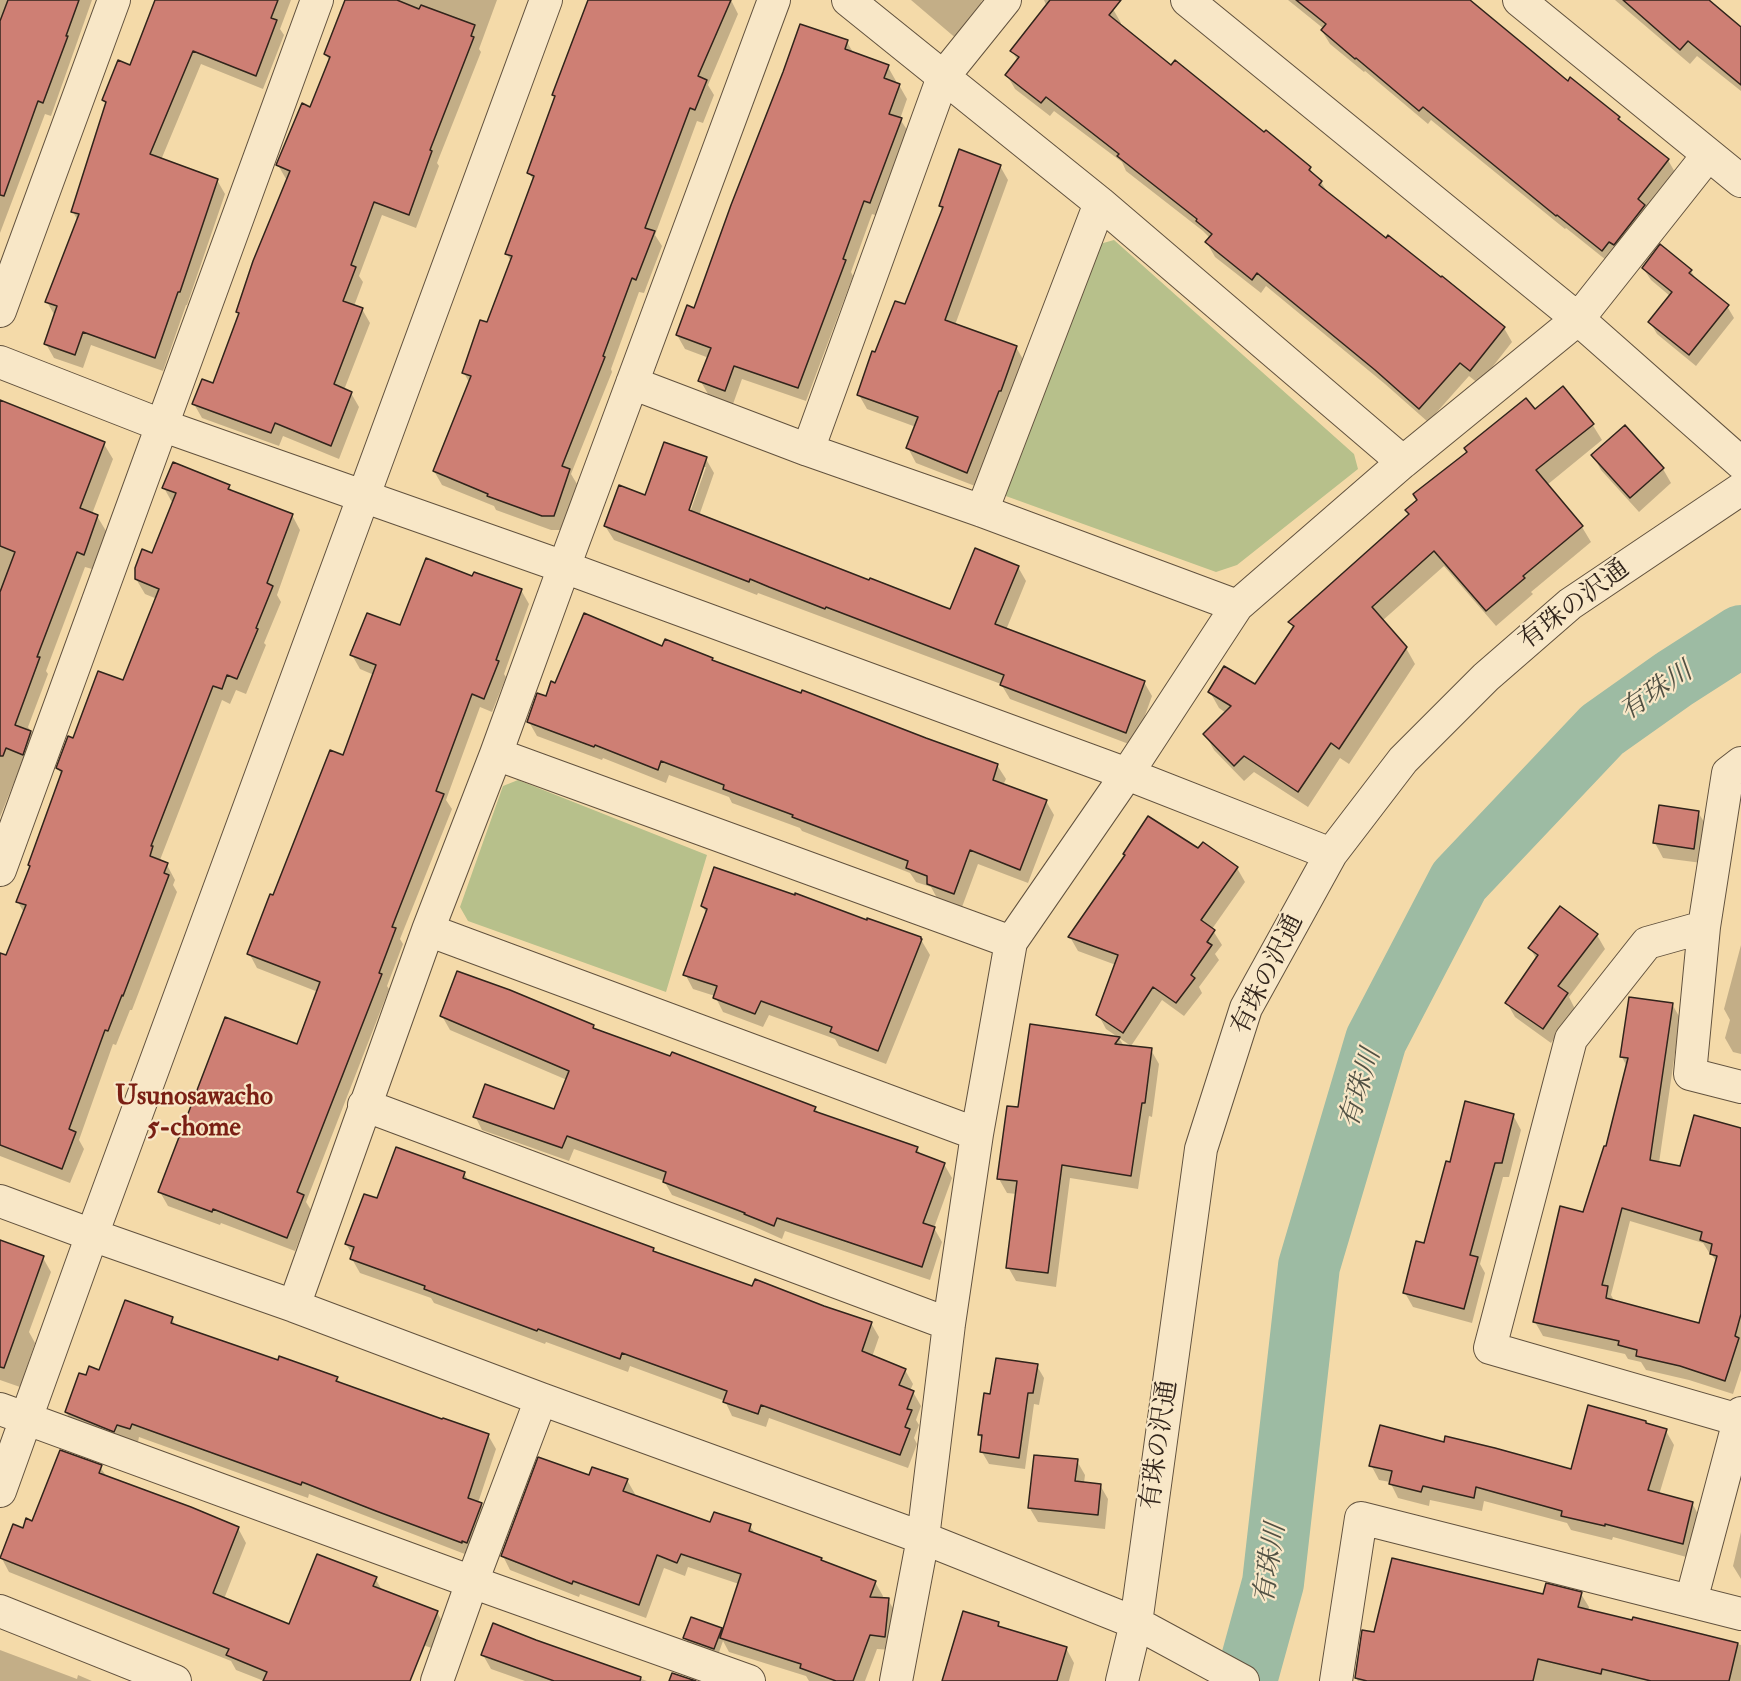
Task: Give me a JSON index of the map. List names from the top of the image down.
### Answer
{
  "streets": {
    "street": ["有珠の沢通"]
  },
  "districts": ["Usunosawacho 5-chome"],
  "water": ["有珠川"]
}
